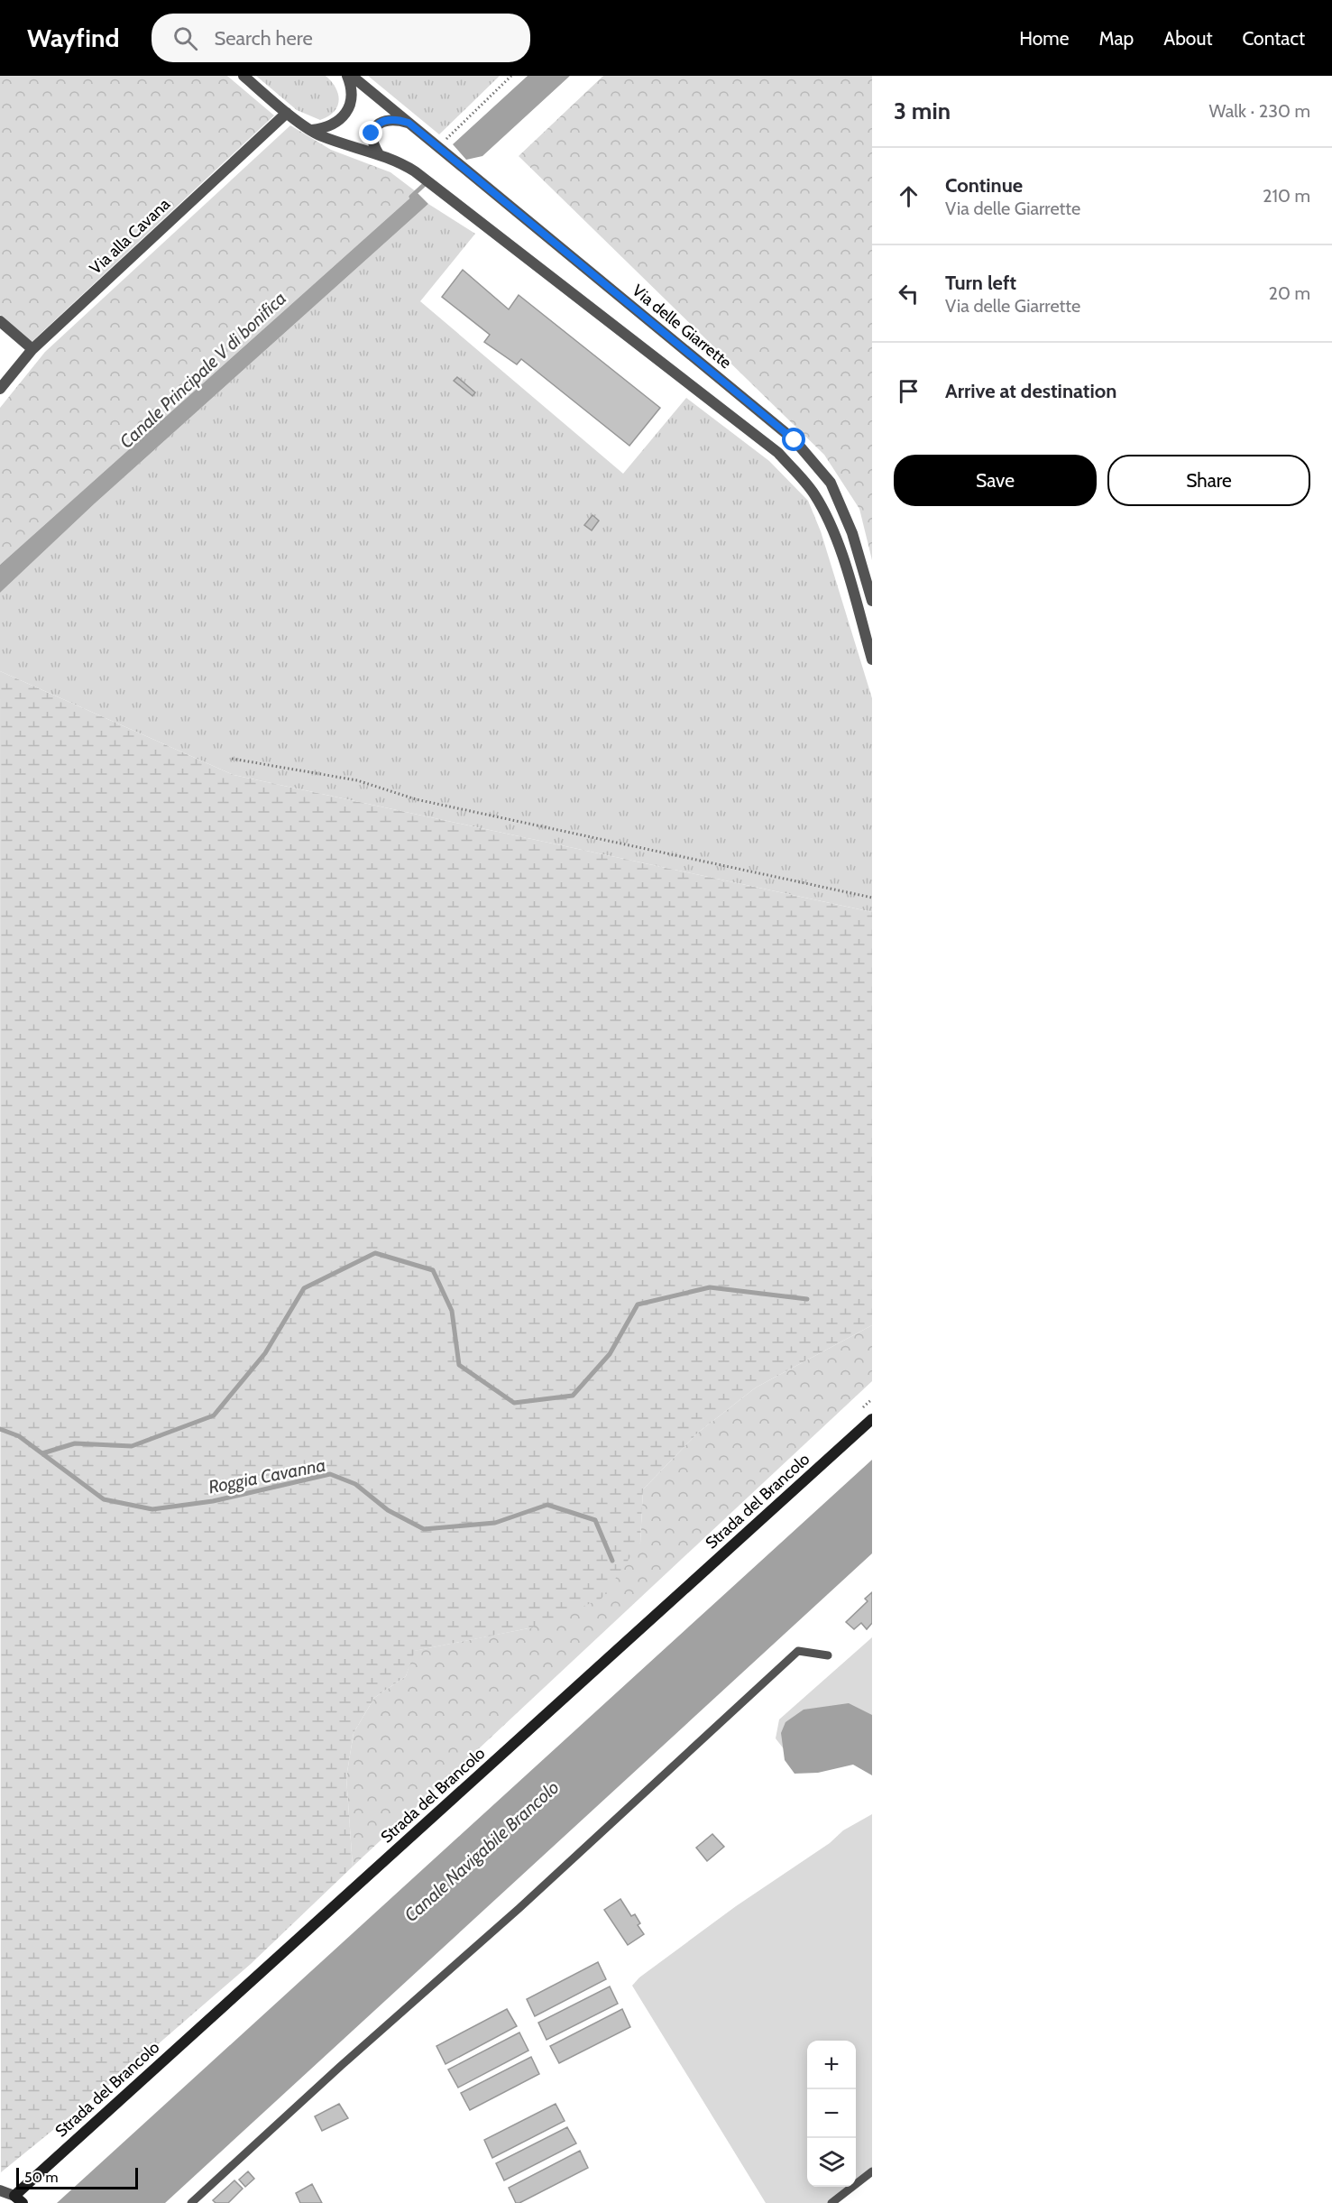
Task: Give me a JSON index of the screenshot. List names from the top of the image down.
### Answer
{
  "streets": {
    "street": ["Via alla Cavana", "Via delle Giarrette", "Strada del Brancolo"]
  },
  "water": ["Canale Principale V di bonifica", "Roggia Cavanna", "Canale Navigabile Brancolo"],
  "scale_bar": "50 m",
  "page": {
    "header": "Wayfind",
    "search": "Search here",
    "nav": [
      "Home",
      "Map",
      "About",
      "Contact"
    ],
    "heading": ["3 min", "Walk · 230 m"],
    "list": [
      ["Continue", "Via delle Giarrette", "210 m"],
      ["Turn left", "Via delle Giarrette", "20 m"],
      "Arrive at destination"
    ],
    "buttons": ["Save", "Share"],
    "map_buttons": ["+", "−"],
    "scale": "50 m"
  }
}
